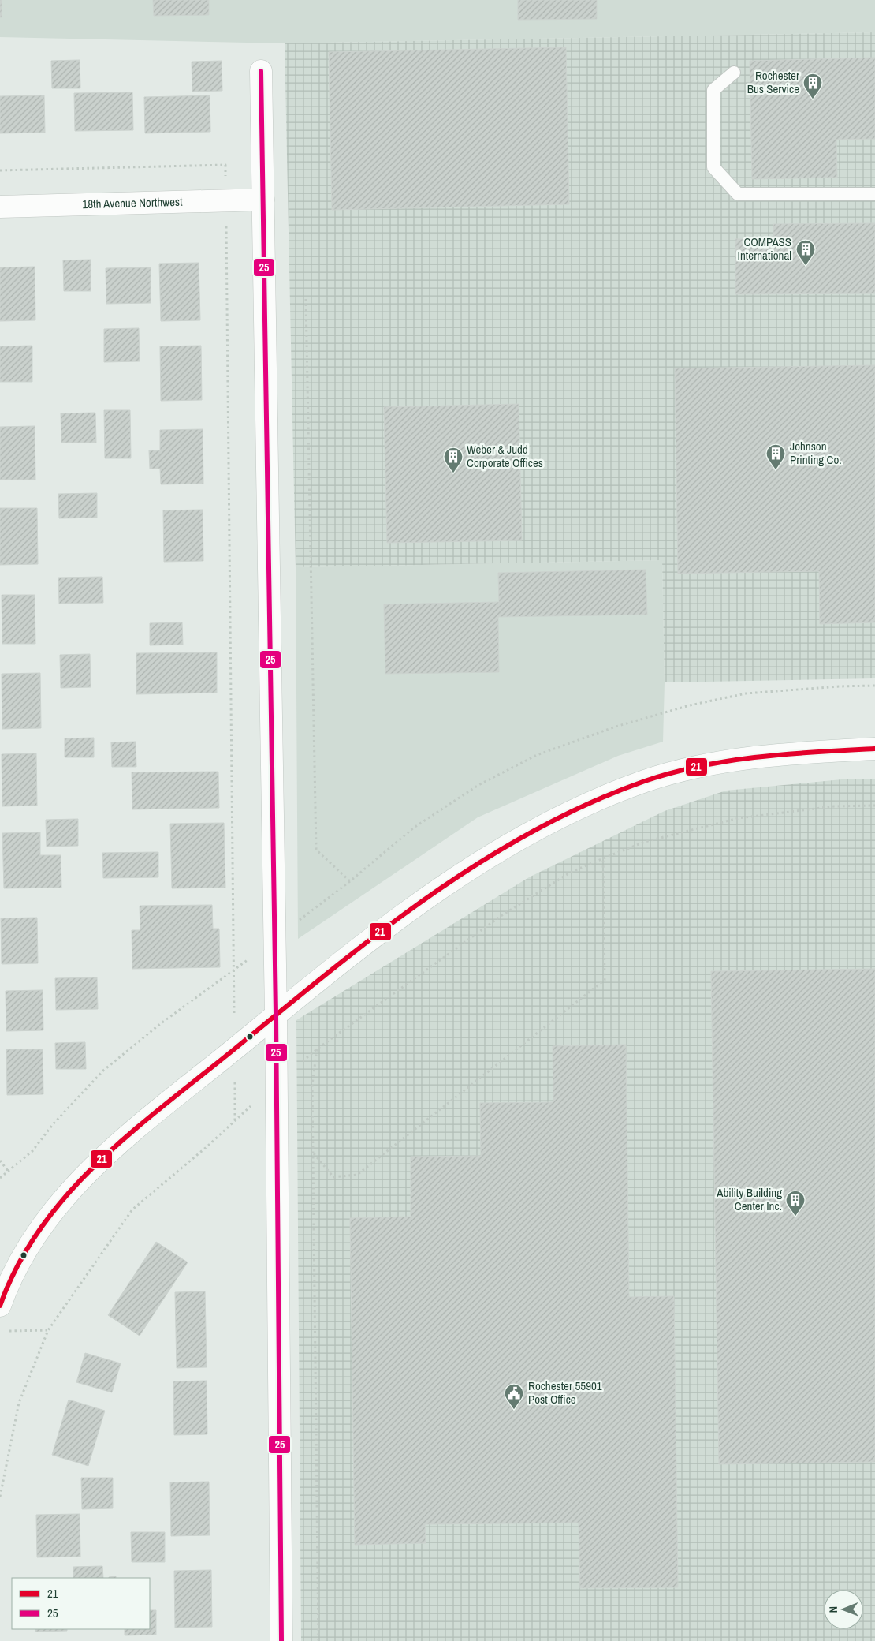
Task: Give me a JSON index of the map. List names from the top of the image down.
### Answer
{
  "streets": {
    "street": ["18th Avenue Northwest"]
  },
  "places": {
    "building": [
      "Rochester Bus Service",
      "COMPASS International",
      "Johnson Printing Co.",
      "Weber & Judd Corporate Offices",
      "Ability Building Center Inc."
    ],
    "public building": ["Rochester 55901 Post Office"]
  },
  "lines": ["transit line 25", "transit line 21"],
  "legend": ["21", "25"],
  "north": "left"
}
